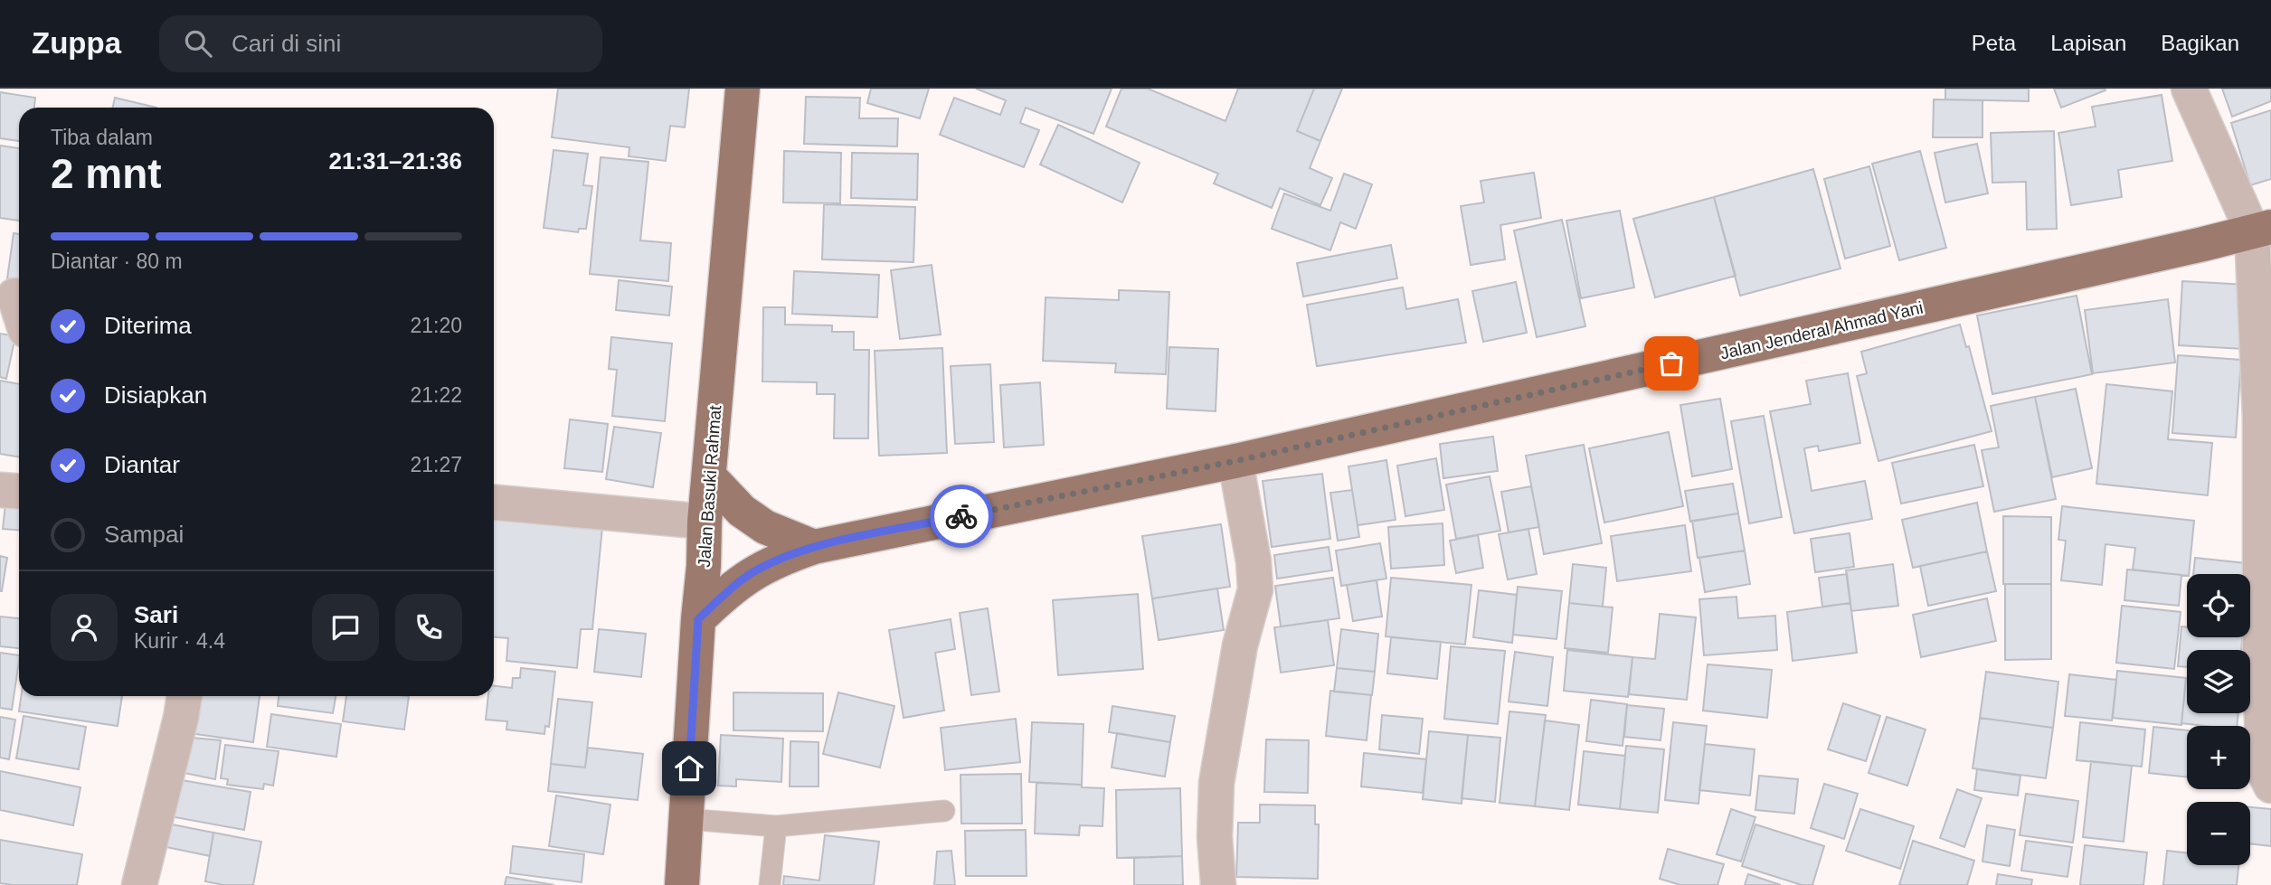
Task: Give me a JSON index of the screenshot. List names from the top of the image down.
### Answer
{
  "streets": {
    "highway": ["Jalan Jenderal Ahmad Yani", "Jalan Basuki Rahmat"]
  },
  "crossings": [
    ["Jalan Jenderal Ahmad Yani", "Jalan Basuki Rahmat"]
  ],
  "page": {
    "header": "Zuppa",
    "search": "Cari di sini",
    "nav": ["Peta", "Lapisan", "Bagikan"],
    "heading": ["2 mnt", "Tiba dalam", "21:31–21:36"],
    "panel": ["Sari", "Kurir · 4.4"],
    "bar": "Diantar · 80 m",
    "list": [
      ["Diterima", "21:20"],
      ["Disiapkan", "21:22"],
      ["Diantar", "21:27"],
      "Sampai"
    ],
    "map_buttons": ["+", "−"]
  }
}
